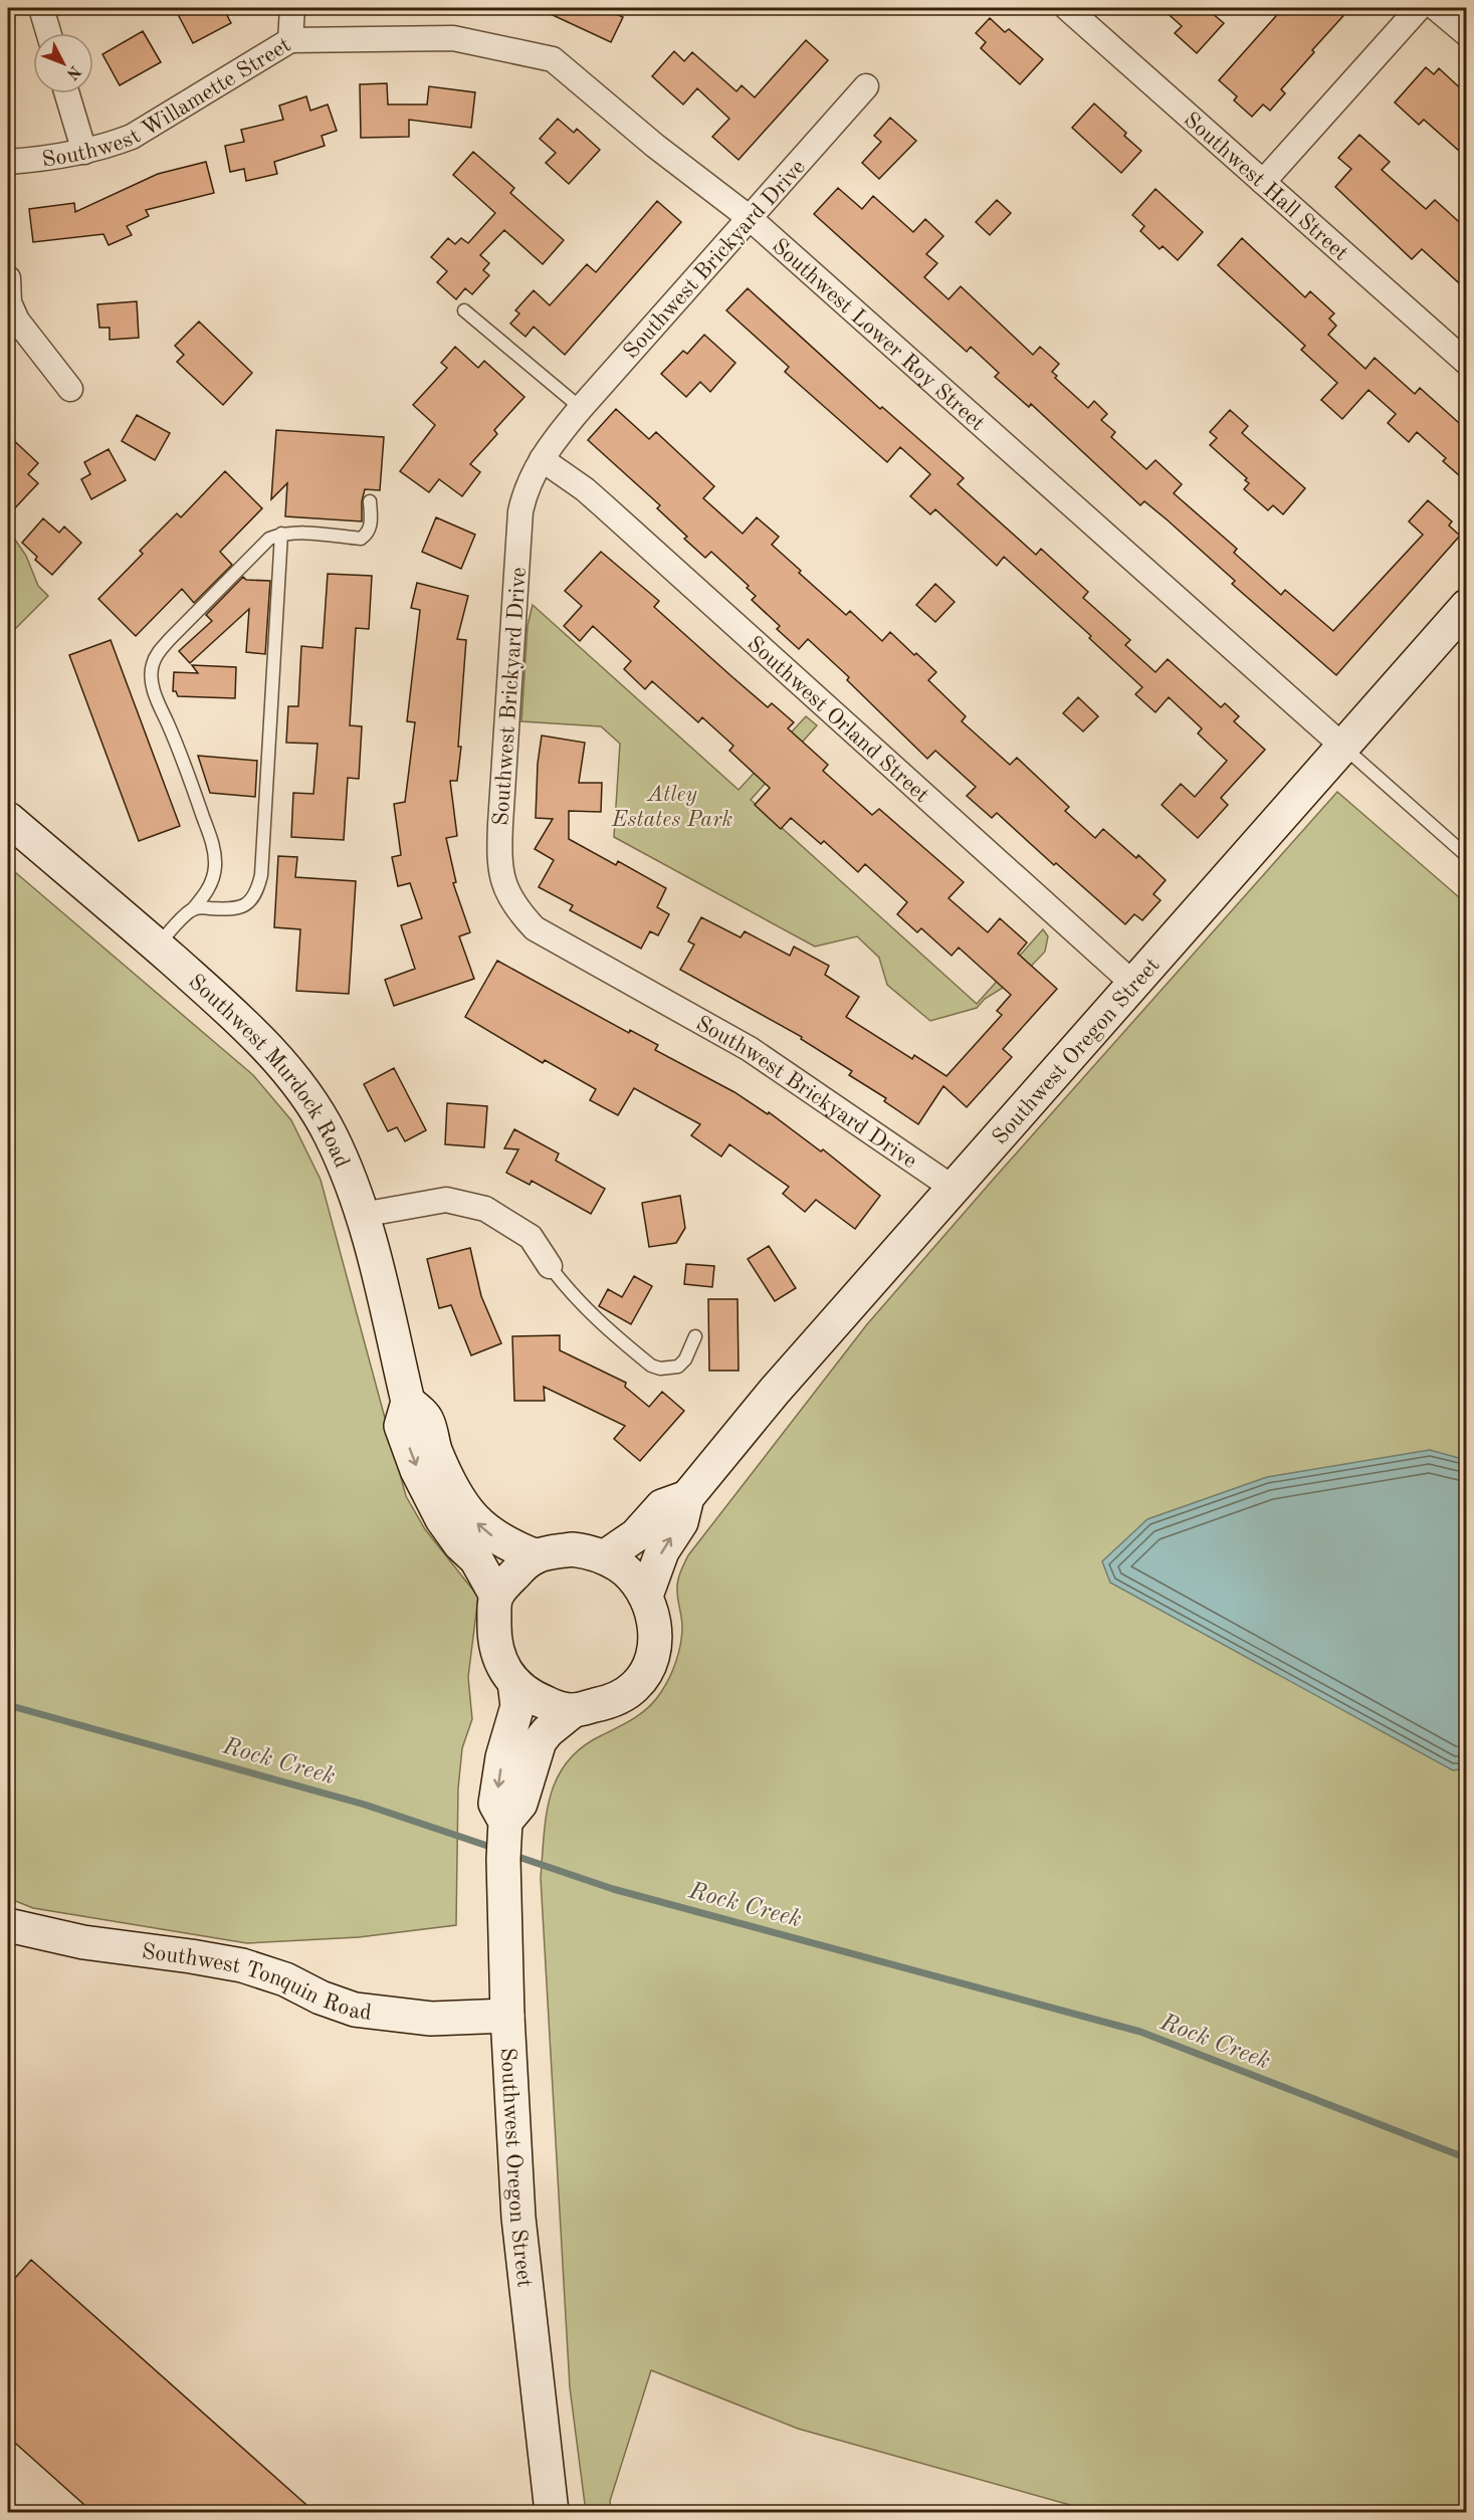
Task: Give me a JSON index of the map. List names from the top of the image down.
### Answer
{
  "streets": {
    "main road": ["Southwest Oregon Street", "Southwest Murdock Road", "Southwest Tonquin Road"],
    "street": [
      "Southwest Willamette Street",
      "Southwest Hall Street",
      "Southwest Brickyard Drive",
      "Southwest Lower Roy Street",
      "Southwest Orland Street"
    ]
  },
  "crossings": [
    ["Southwest Willamette Street", "Southwest Lower Roy Street"],
    ["Southwest Brickyard Drive", "Southwest Lower Roy Street"],
    ["Southwest Brickyard Drive", "Southwest Orland Street"],
    ["Southwest Brickyard Drive", "Southwest Oregon Street"],
    ["Southwest Lower Roy Street", "Southwest Oregon Street"],
    ["Southwest Orland Street", "Southwest Oregon Street"],
    ["Southwest Oregon Street", "Southwest Murdock Road"],
    ["Southwest Oregon Street", "Southwest Tonquin Road"]
  ],
  "water": ["Rock Creek"],
  "parks": ["Atley Estates Park"],
  "north": "bottom right"
}
